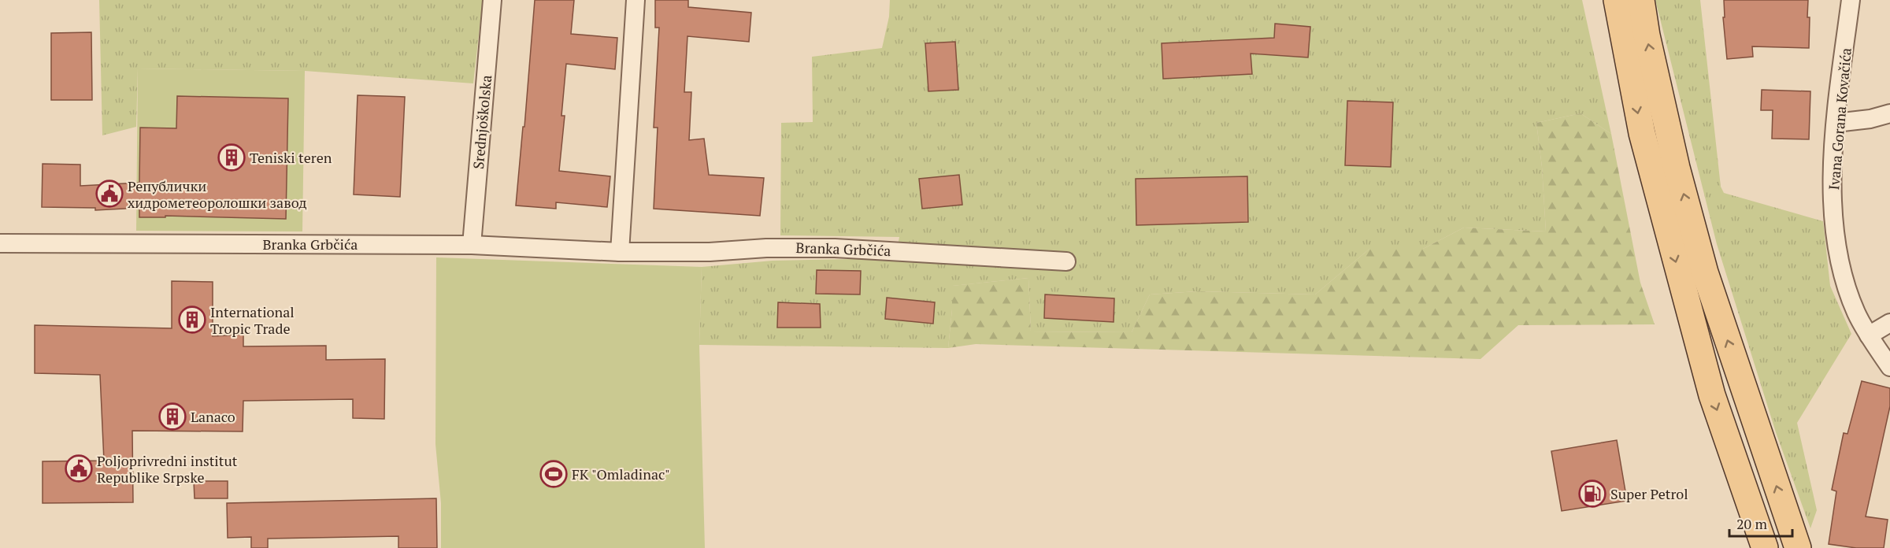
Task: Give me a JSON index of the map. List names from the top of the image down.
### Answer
{
  "streets": {
    "street": ["Ivana Gorana Kovačića", "Srednjoškolska", "Branka Grbčića"]
  },
  "crossings": [
    ["Srednjoškolska", "Branka Grbčića"]
  ],
  "places": {
    "building": ["Teniski teren", "International Tropic Trade", "Lanaco"],
    "public building": ["Републички хидрометеоролошки завод", "Poljoprivredni institut Republike Srpske"],
    "sports": ["FK \"Omladinac\""],
    "fuel station": ["Super Petrol"]
  },
  "scale_bar": "20 m"
}
